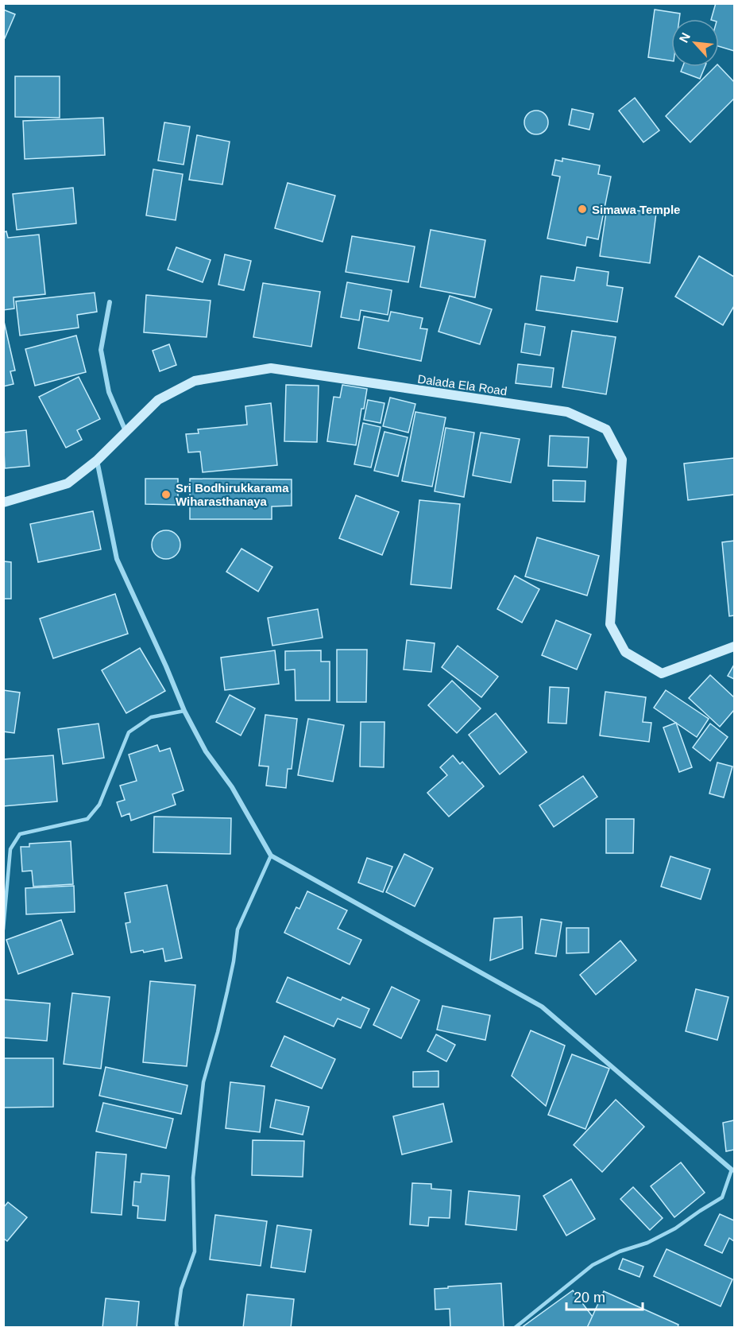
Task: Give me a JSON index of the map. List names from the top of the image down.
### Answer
{
  "streets": {
    "street": ["Dalada Ela Road"]
  },
  "places": ["Simawa Temple", "Sri Bodhirukkarama Wiharasthanaya"],
  "scale_bar": "20 m",
  "north": "top left"
}
